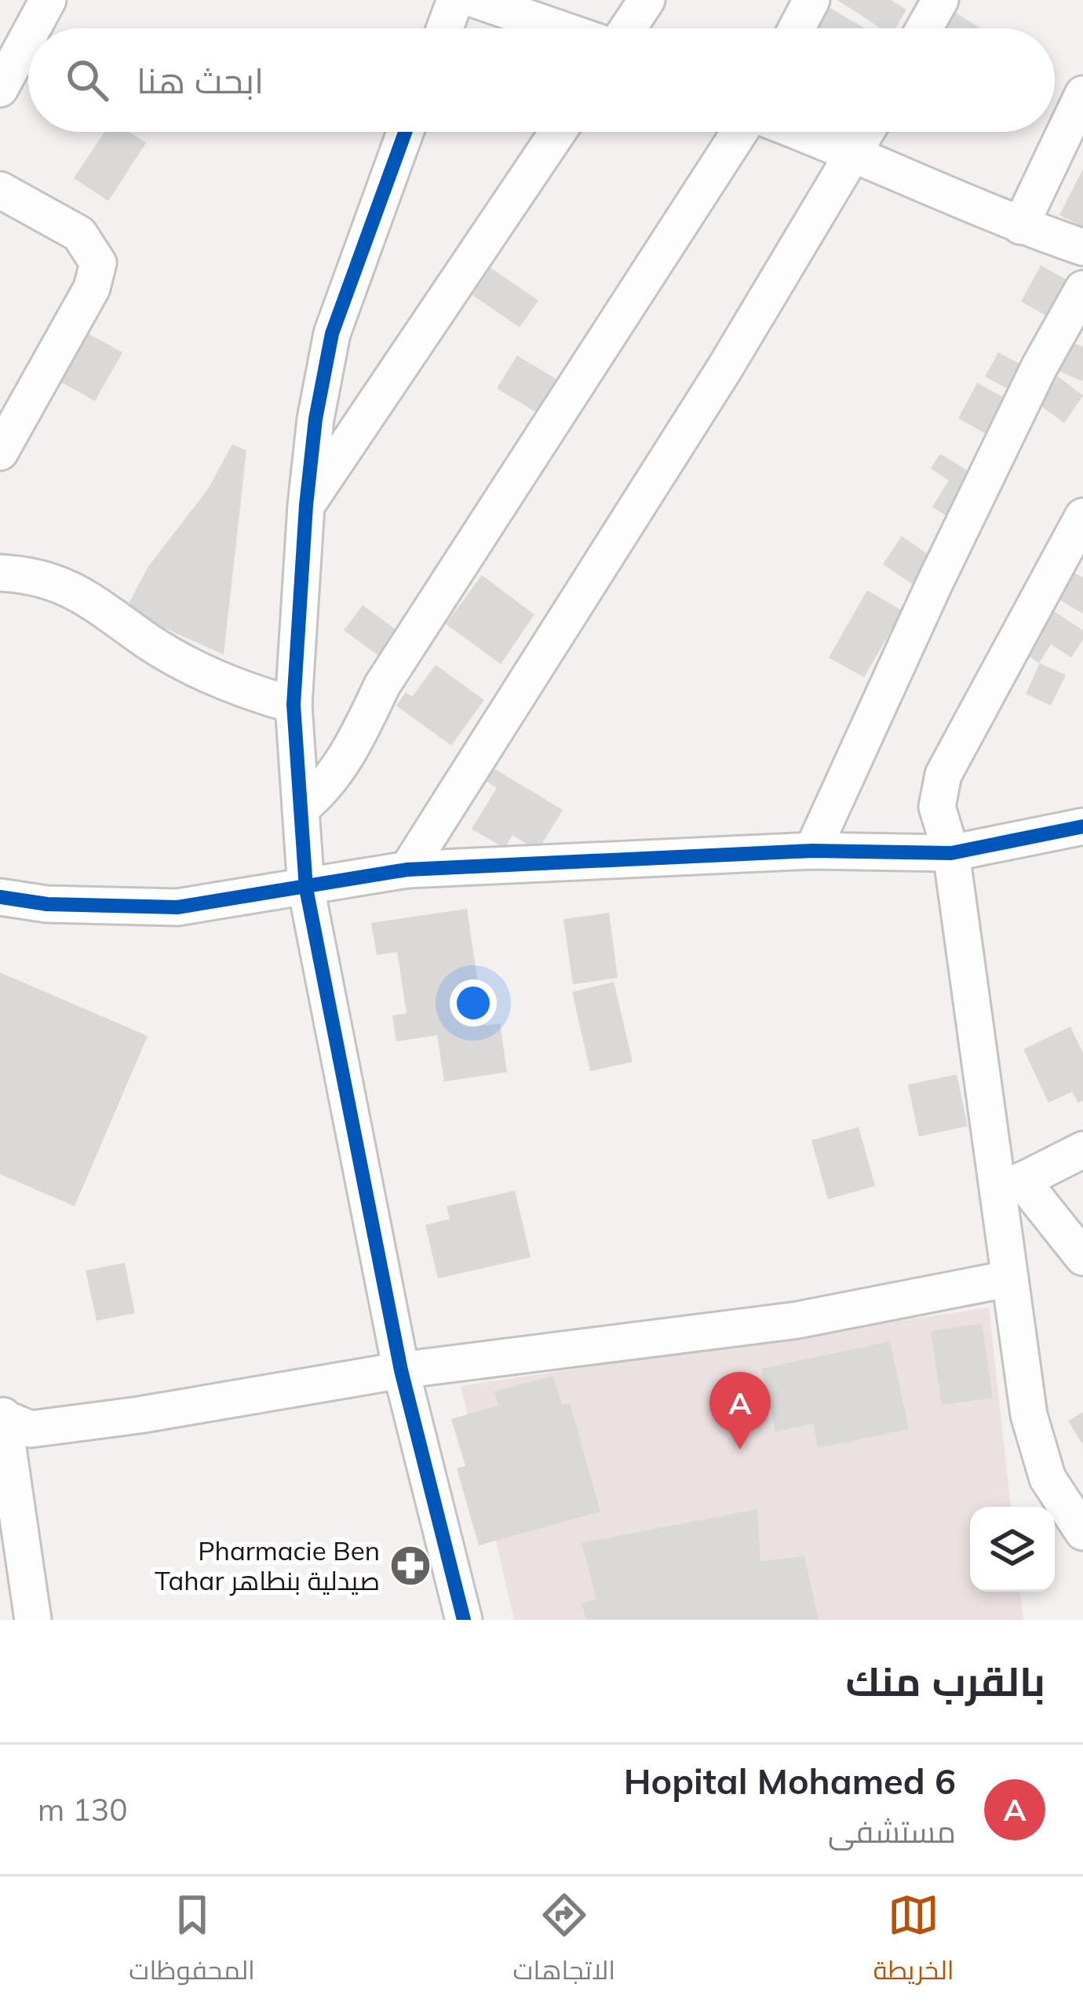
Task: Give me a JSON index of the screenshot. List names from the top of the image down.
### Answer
{
  "places": {
    "pharmacy": ["Pharmacie Ben Tahar صيدلية بنطاهر"]
  },
  "page": {
    "search": "ابحث هنا",
    "pins": "A",
    "heading": "بالقرب منك",
    "list": [
      {
        "mark": "A",
        "name": "Hopital Mohamed 6",
        "note": "مستشفى",
        "value": "130 m"
      }
    ],
    "nav": ["الخريطة", "الاتجاهات", "المحفوظات"]
  }
}
